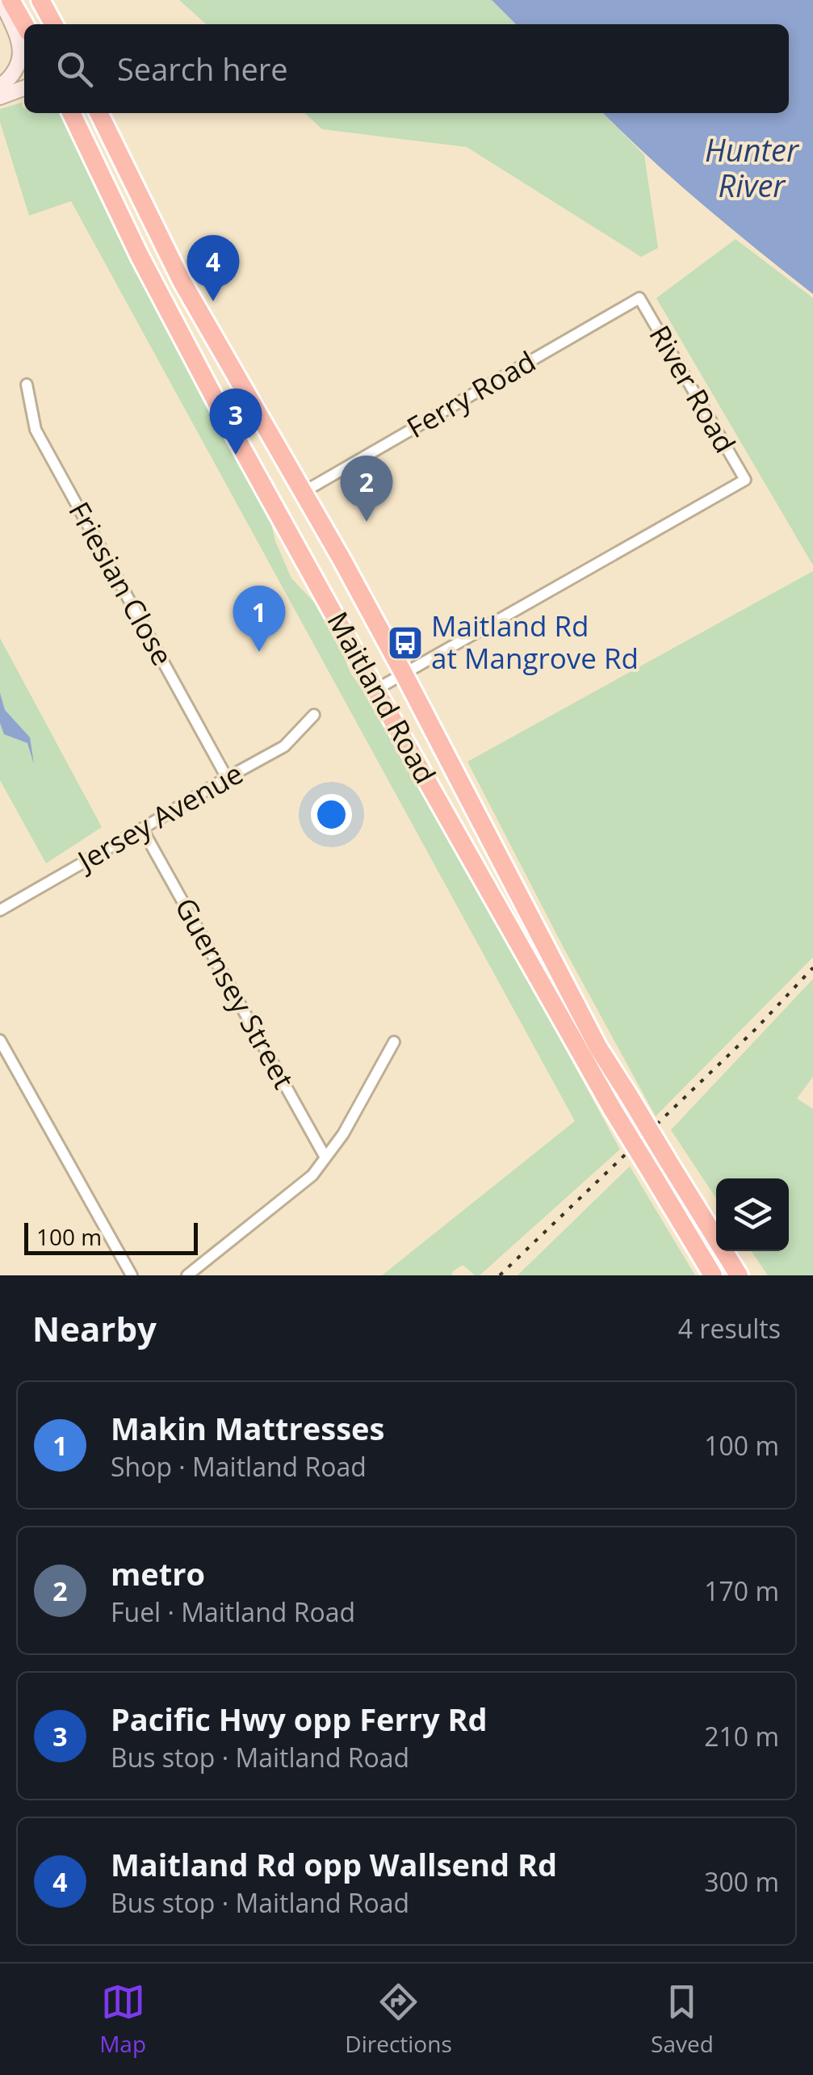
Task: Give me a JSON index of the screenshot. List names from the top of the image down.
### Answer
{
  "streets": {
    "highway": ["Maitland Road"],
    "street": [
      "River Road",
      "Ferry Road",
      "Friesian Close",
      "Jersey Avenue",
      "Guernsey Street"
    ]
  },
  "crossings": [
    ["River Road", "Ferry Road"],
    ["River Road", "Maitland Road"],
    ["Ferry Road", "Maitland Road"],
    ["Friesian Close", "Jersey Avenue"],
    ["Jersey Avenue", "Guernsey Street"]
  ],
  "water": ["Hunter River"],
  "places": {
    "bus stop": ["Maitland Rd at Mangrove Rd"]
  },
  "scale_bar": "100 m",
  "page": {
    "search": "Search here",
    "pins": [
      "4",
      "3",
      "2",
      "1"
    ],
    "scale": "100 m",
    "heading": ["Nearby", "4 results"],
    "list": [
      {
        "mark": "1",
        "name": "Makin Mattresses",
        "note": "Shop · Maitland Road",
        "value": "100 m"
      },
      {
        "mark": "2",
        "name": "metro",
        "note": "Fuel · Maitland Road",
        "value": "170 m"
      },
      {
        "mark": "3",
        "name": "Pacific Hwy opp Ferry Rd",
        "note": "Bus stop · Maitland Road",
        "value": "210 m"
      },
      {
        "mark": "4",
        "name": "Maitland Rd opp Wallsend Rd",
        "note": "Bus stop · Maitland Road",
        "value": "300 m"
      }
    ],
    "nav": ["Map", "Directions", "Saved"]
  }
}
